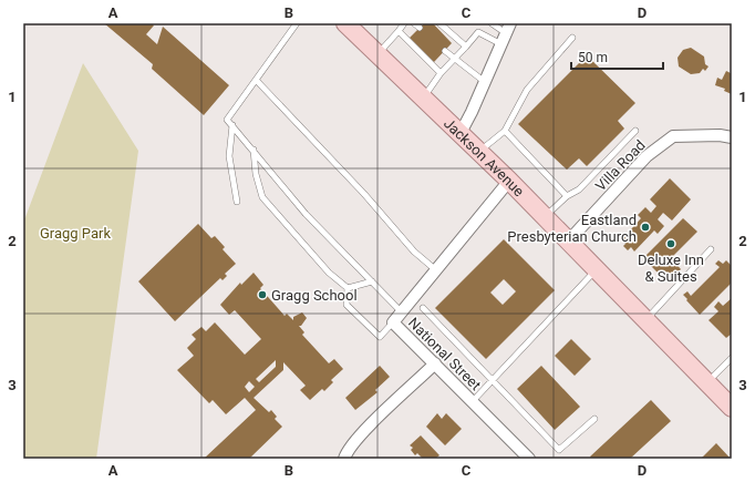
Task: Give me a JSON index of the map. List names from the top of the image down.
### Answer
{
  "streets": {
    "main road": ["Jackson Avenue"],
    "street": ["Villa Road", "National Street"]
  },
  "crossings": [
    ["Jackson Avenue", "Villa Road"],
    ["Jackson Avenue", "National Street"]
  ],
  "parks": ["Gragg Park"],
  "places": ["Eastland Presbyterian Church", "Deluxe Inn & Suites", "Gragg School"],
  "scale_bar": "50 m",
  "grid": {
    "columns": [
      "A",
      "B",
      "C",
      "D"
    ],
    "rows": ["1", "2", "3"]
  }
}
